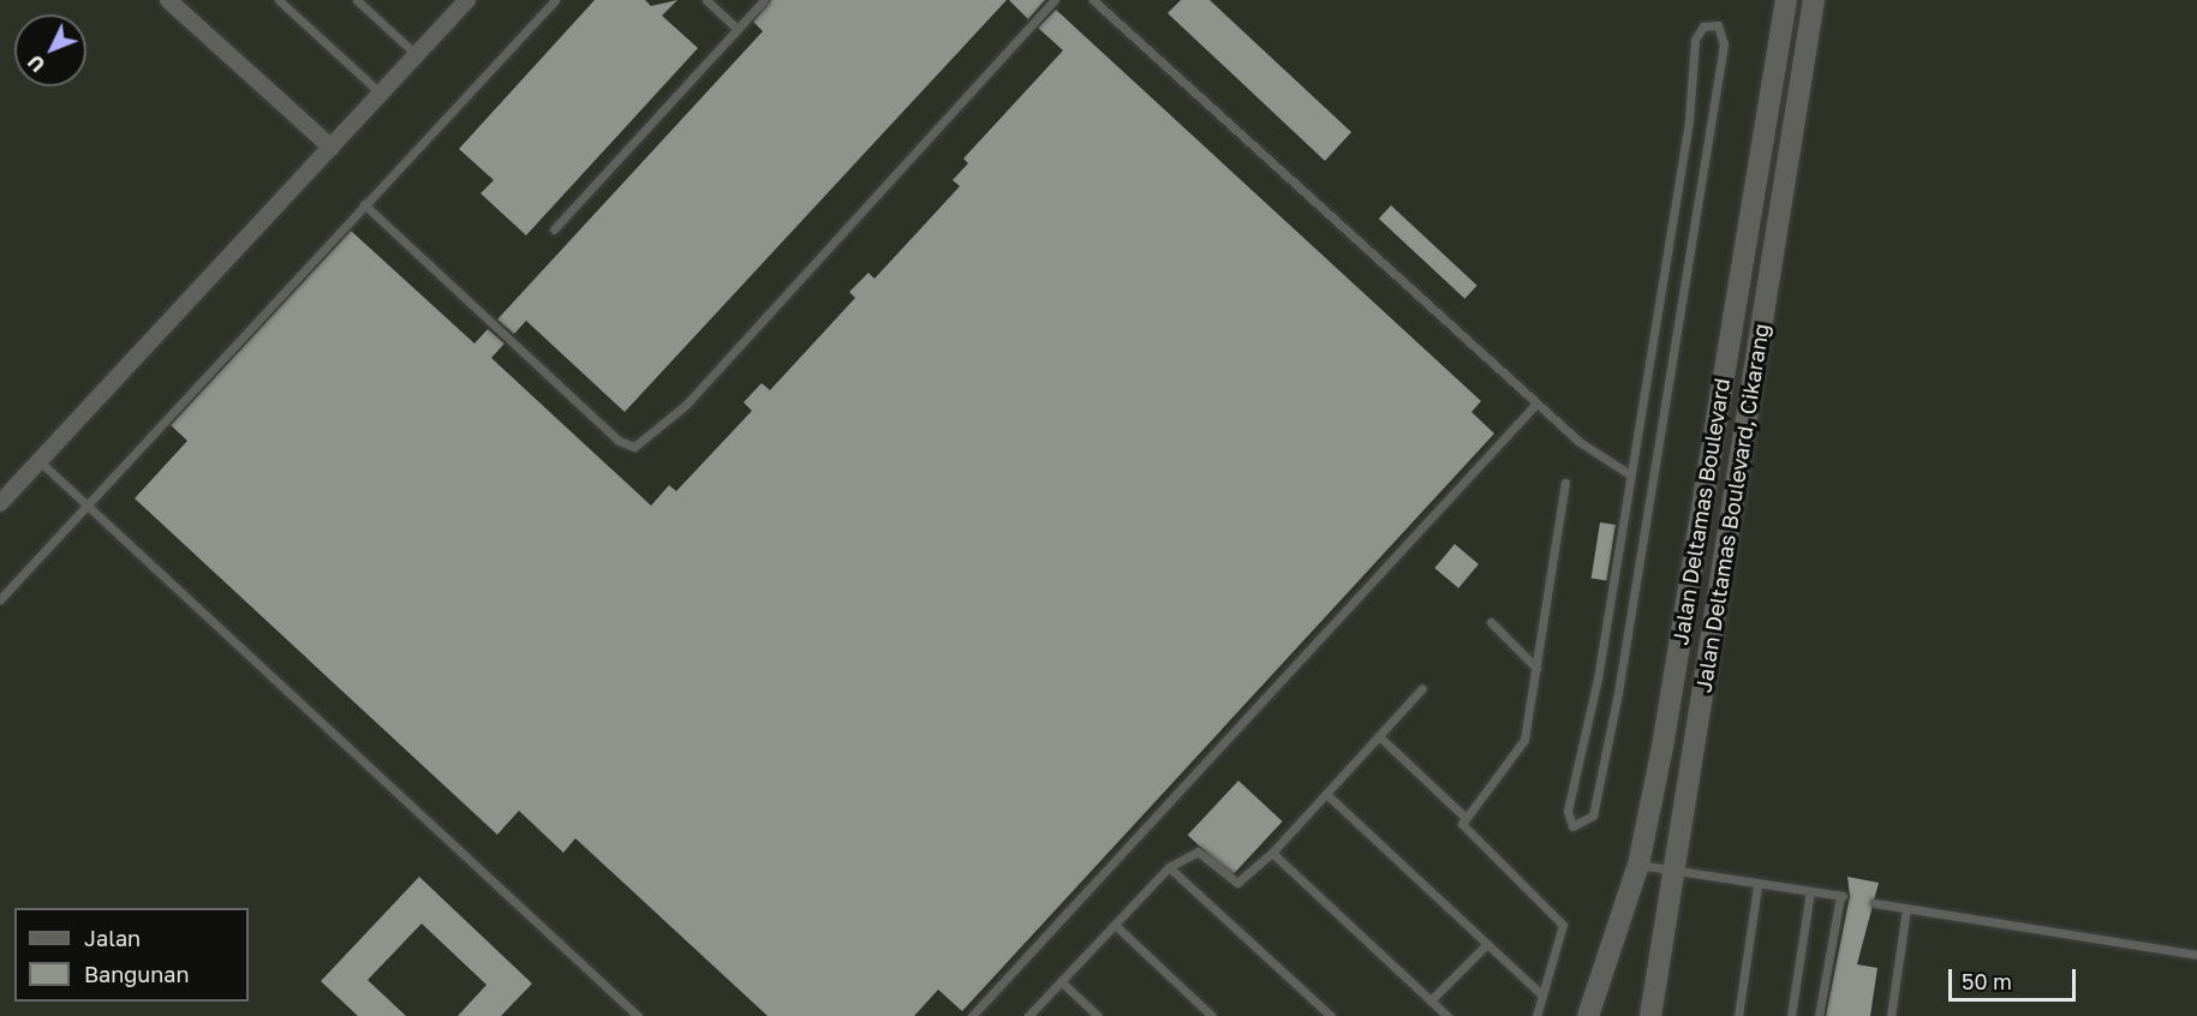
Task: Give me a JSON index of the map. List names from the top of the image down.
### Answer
{
  "streets": {
    "street": ["Jalan Deltamas Boulevard, Cikarang", "Jalan Deltamas Boulevard"]
  },
  "legend": ["Jalan", "Bangunan"],
  "scale_bar": "50 m",
  "north": "bottom left"
}
